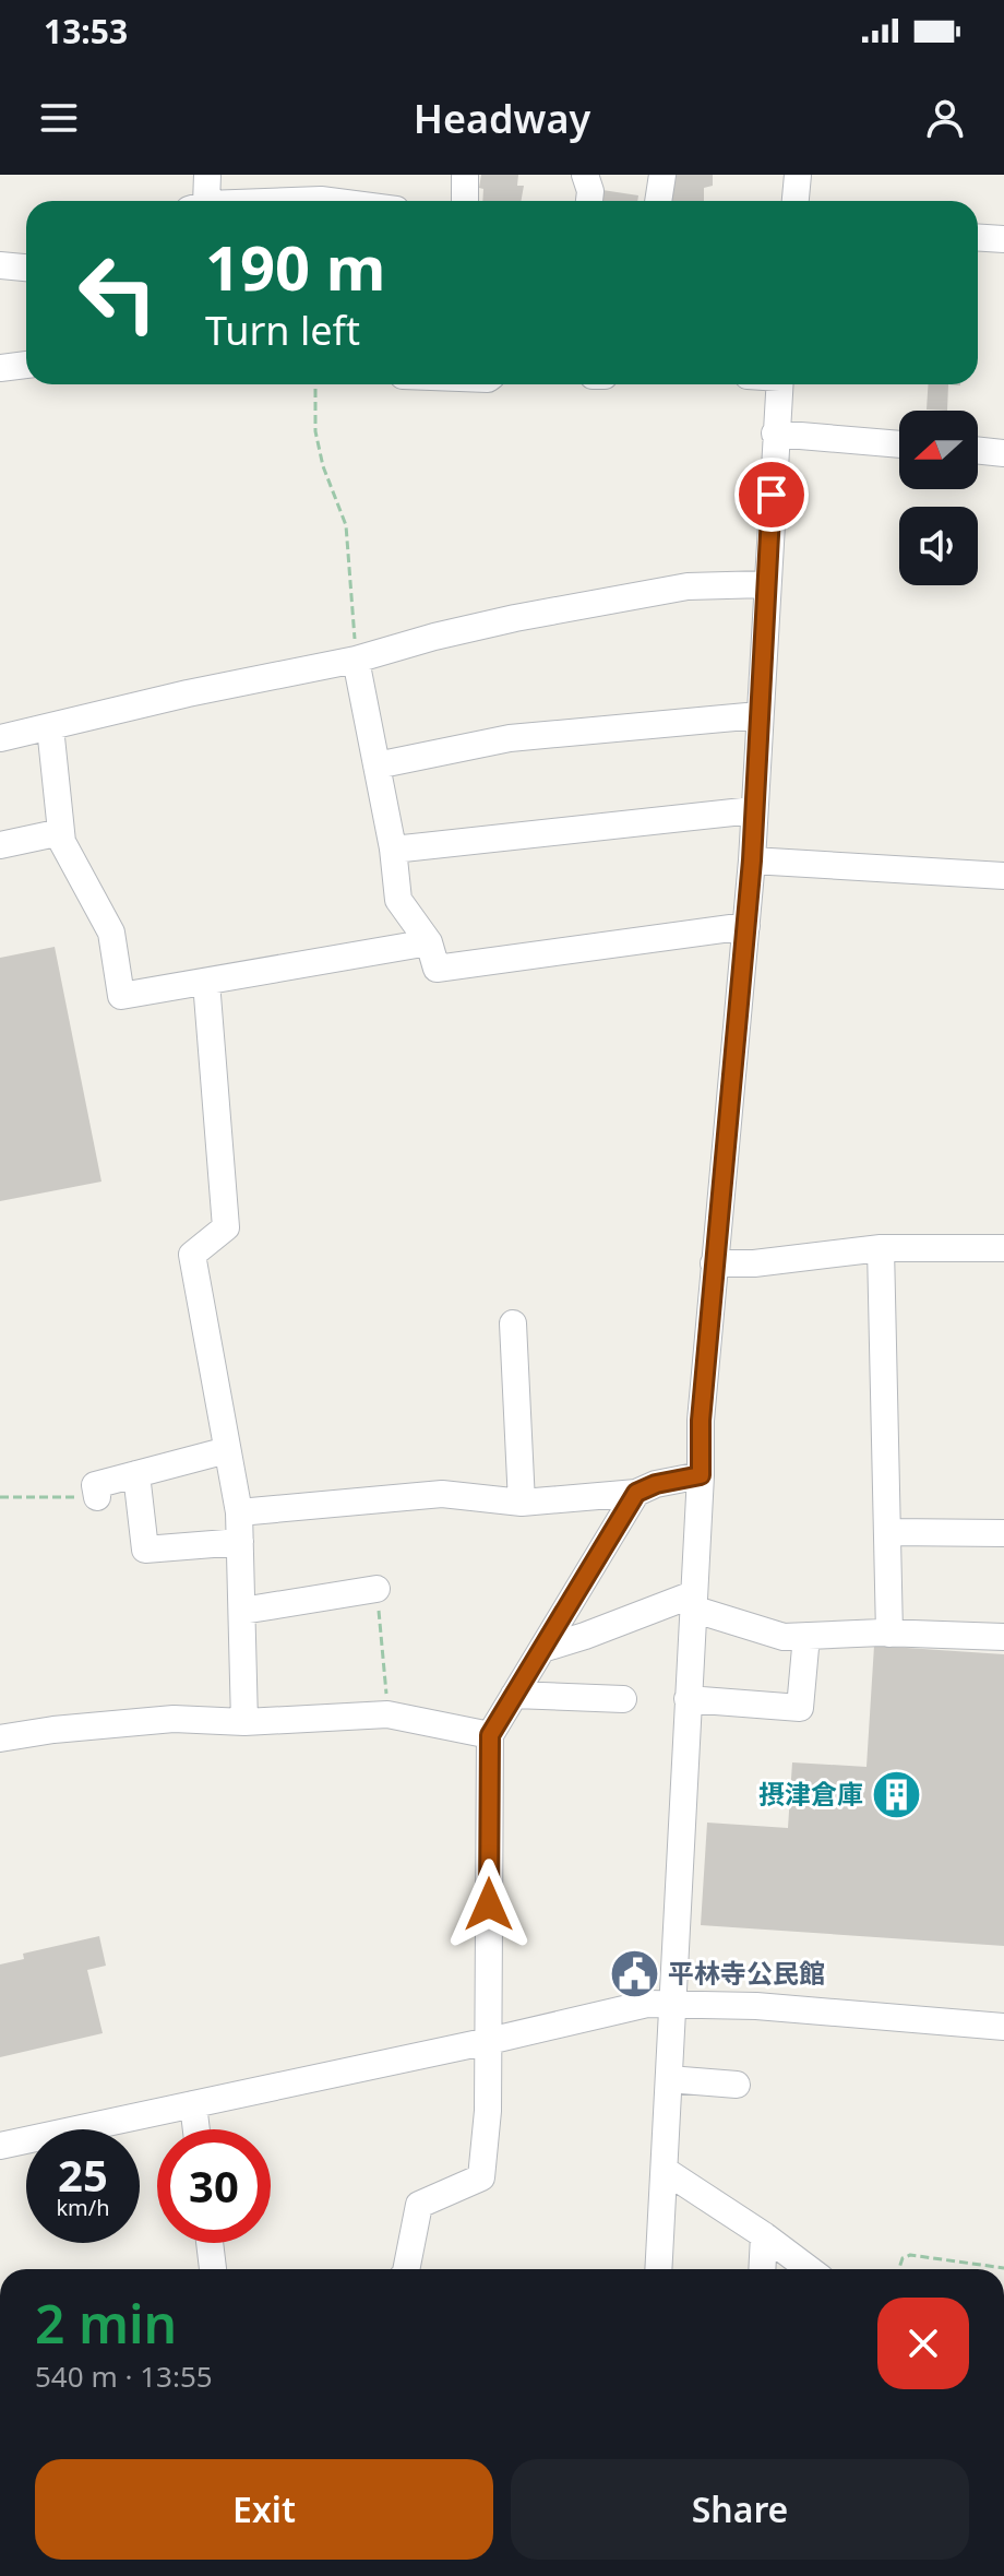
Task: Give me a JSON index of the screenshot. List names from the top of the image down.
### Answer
{
  "places": {
    "building": ["摂津倉庫"],
    "public building": ["平林寺公民館"]
  },
  "north": "left",
  "page": {
    "status": "13:53",
    "header": "Headway",
    "turn": ["190 m", "Turn left"],
    "speed": "25 km/h",
    "limit": "30",
    "heading": ["2 min", "540 m · 13:55"],
    "buttons": ["Exit", "Share"]
  }
}
